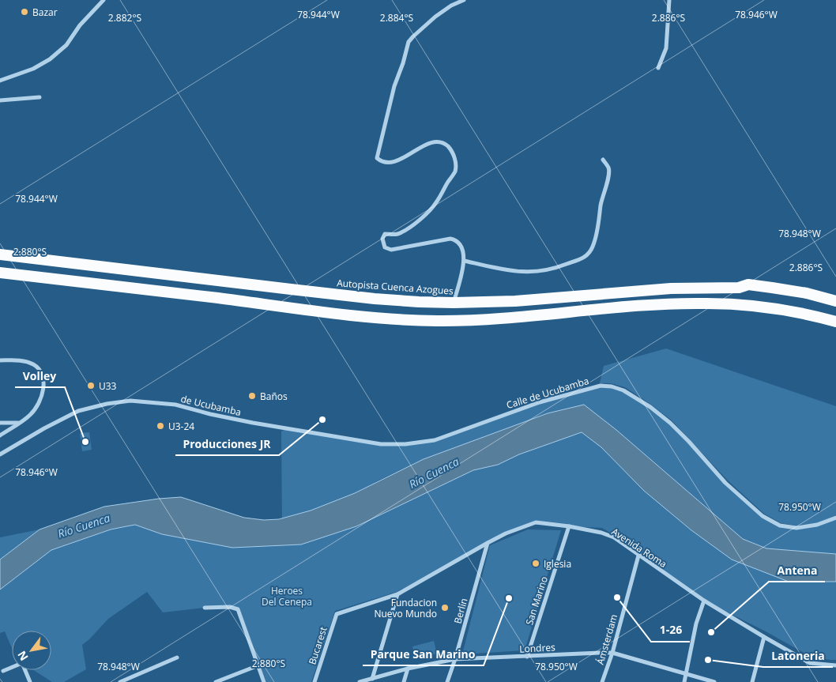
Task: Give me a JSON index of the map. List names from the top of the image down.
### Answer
{
  "streets": {
    "highway": ["Autopista Cuenca Azogues"],
    "street": [
      "Calle de Ucubamba",
      "de Ucubamba",
      "Avenida Roma",
      "San Marino",
      "Berlín",
      "Ámsterdam",
      "Bucarest",
      "Londres"
    ]
  },
  "crossings": [
    ["Calle de Ucubamba", "de Ucubamba"],
    ["Avenida Roma", "San Marino"],
    ["Avenida Roma", "Berlín"],
    ["Avenida Roma", "Ámsterdam"],
    ["Avenida Roma", "Bucarest"],
    ["San Marino", "Londres"],
    ["Berlín", "Londres"],
    ["Ámsterdam", "Londres"]
  ],
  "water": ["Río Cuenca"],
  "parks": ["Heroes Del Cenepa"],
  "places": [
    "Bazar",
    "U33",
    "Baños",
    "Producciones JR",
    "U3-24",
    "Volley",
    "Iglesia",
    "1-26",
    "Parque San Marino",
    "Fundacion Nuevo Mundo",
    "Antena",
    "Latoneria"
  ],
  "north": "bottom left",
  "coordinates": [
    "78.944°W",
    "78.946°W",
    "2.882°S",
    "2.886°S",
    "2.884°S",
    "78.948°W",
    "2.880°S",
    "78.950°W"
  ]
}
